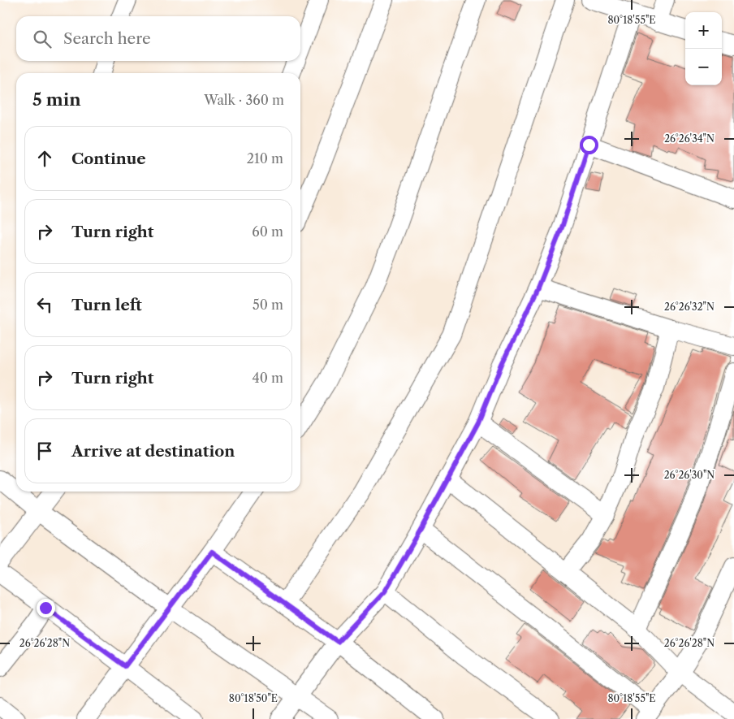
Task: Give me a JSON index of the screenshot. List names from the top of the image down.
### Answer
{
  "page": {
    "map_buttons": ["+", "−"],
    "search": "Search here",
    "heading": ["5 min", "Walk · 360 m"],
    "list": [
      ["Continue", "210 m"],
      ["Turn right", "60 m"],
      ["Turn left", "50 m"],
      ["Turn right", "40 m"],
      "Arrive at destination"
    ]
  },
  "coordinates": [
    "80°18'55\"E",
    "26°26'34\"N",
    "26°26'32\"N",
    "26°26'30\"N",
    "26°26'28\"N",
    "80°18'50\"E"
  ]
}
